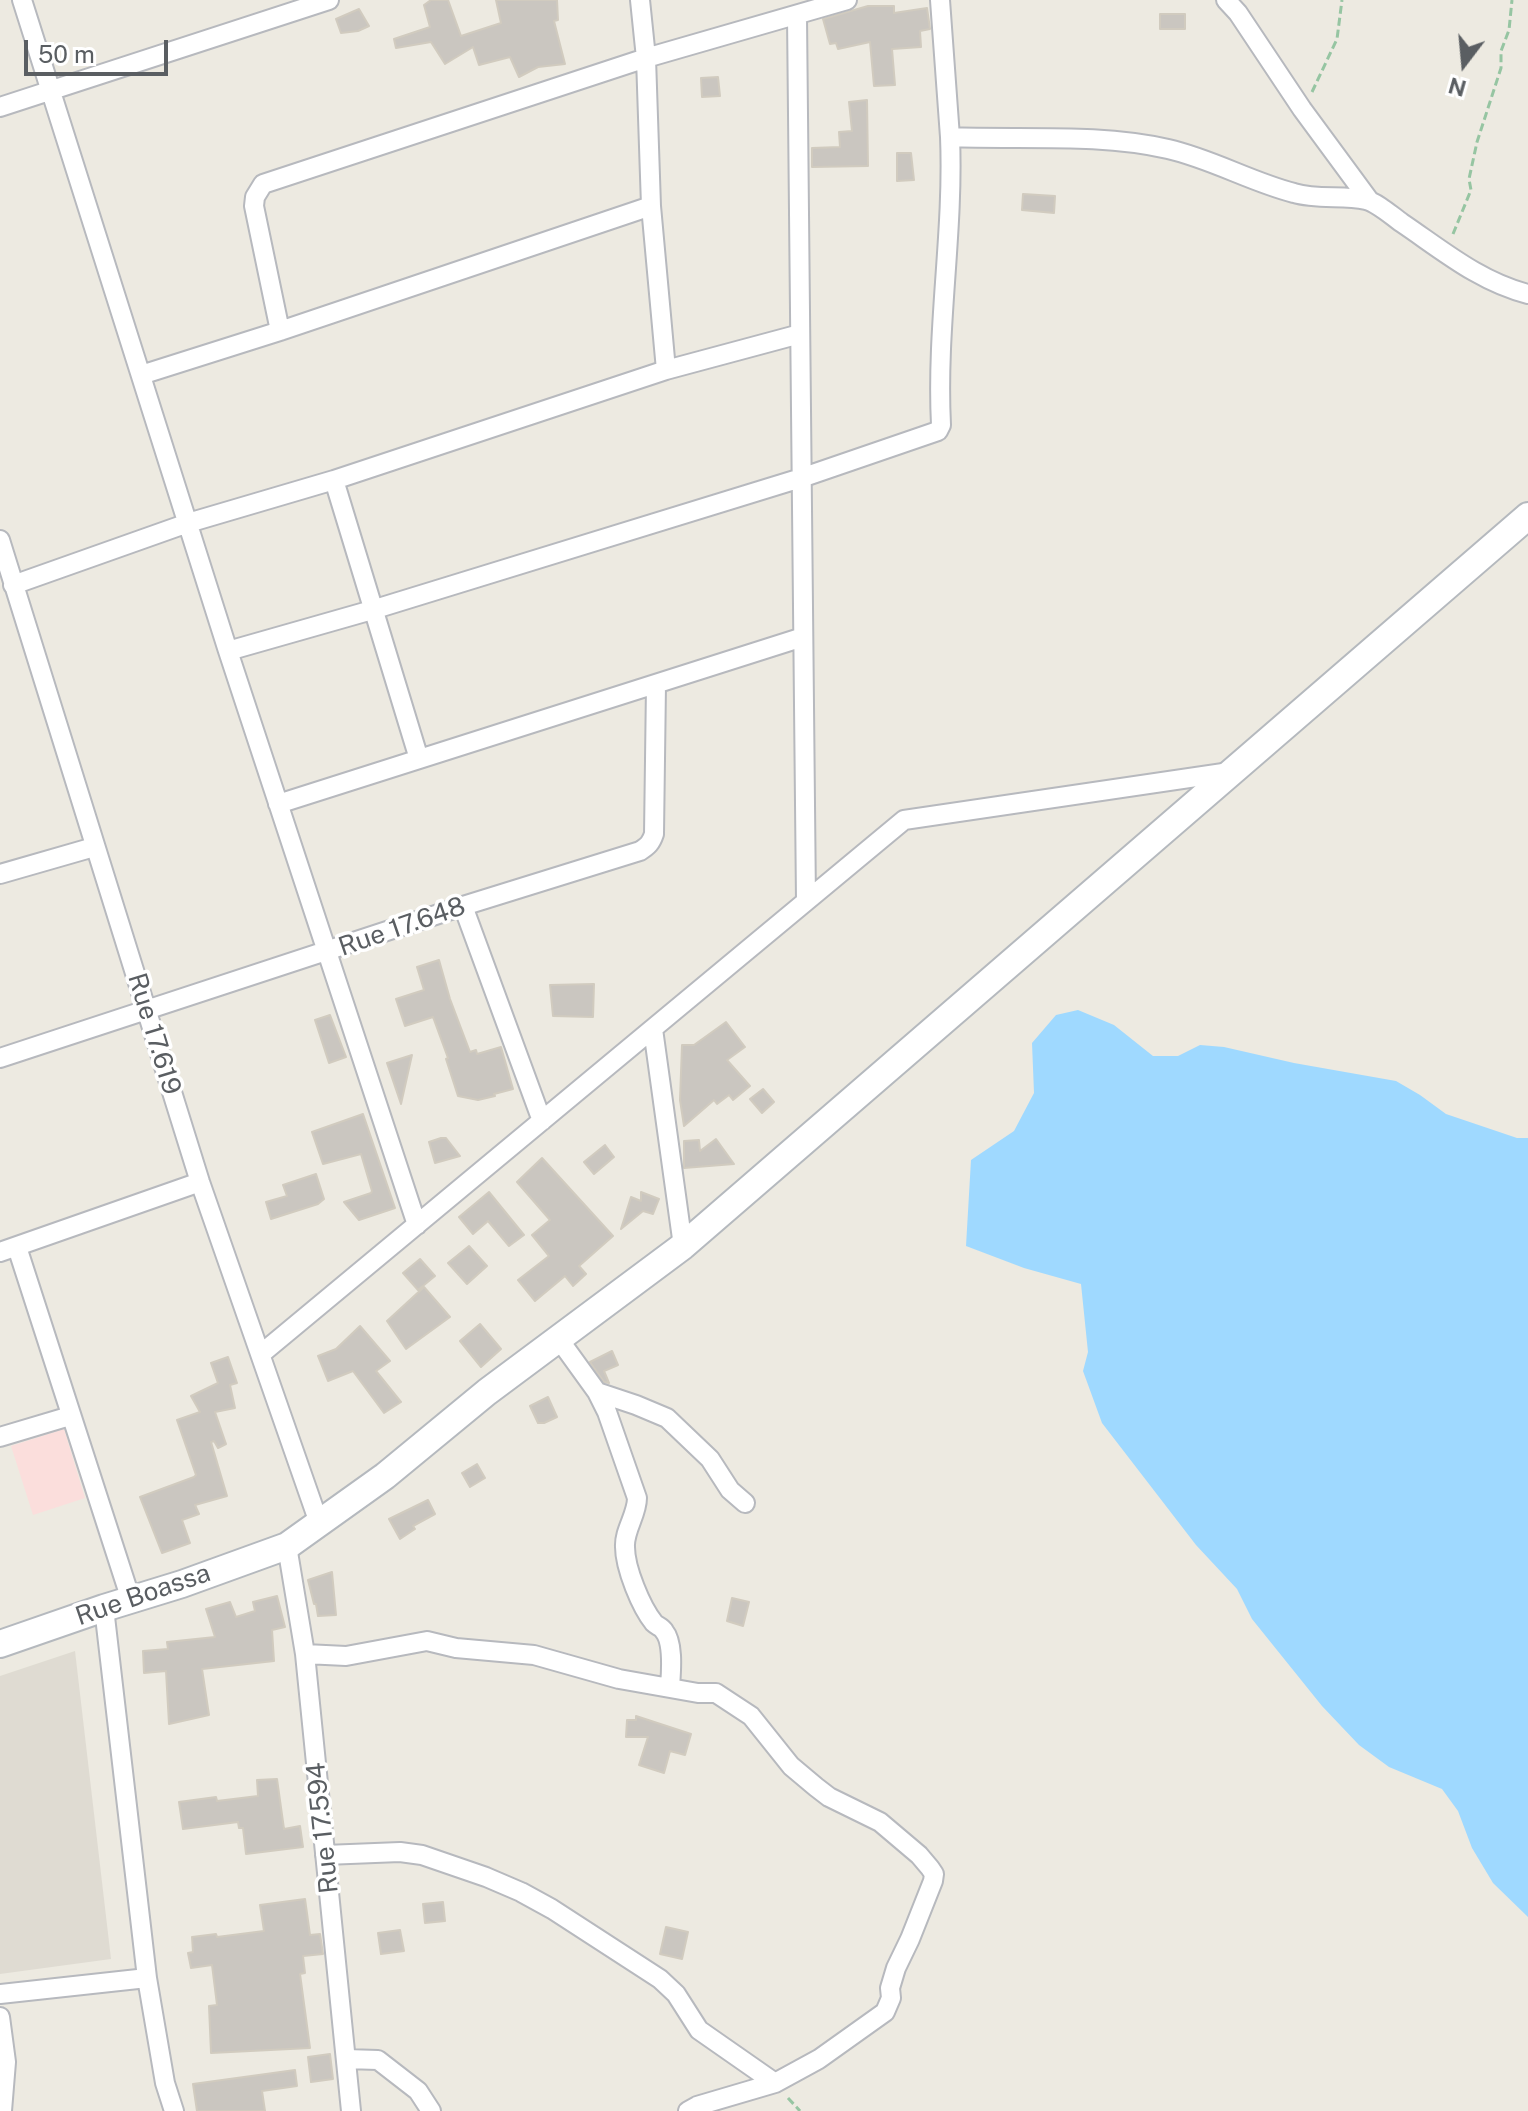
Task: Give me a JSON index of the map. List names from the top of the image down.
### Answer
{
  "streets": {
    "street": [
      "Rue 17.648",
      "Rue 17.619",
      "Rue Boassa",
      "Rue 17.594"
    ]
  },
  "crossings": [
    ["Rue 17.648", "Rue 17.619"],
    ["Rue 17.619", "Rue Boassa"],
    ["Rue Boassa", "Rue 17.594"]
  ],
  "scale_bar": "50 m",
  "north": "bottom"
}
